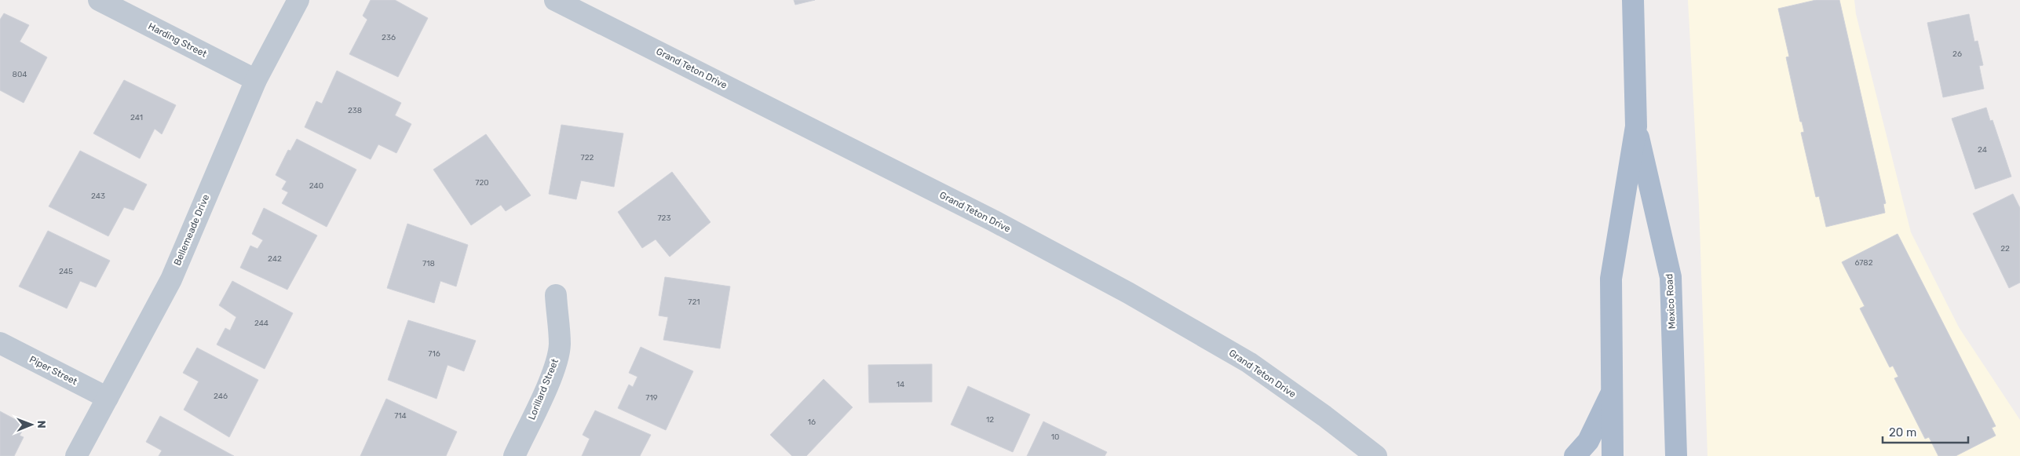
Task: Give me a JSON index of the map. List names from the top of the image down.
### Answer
{
  "streets": {
    "main road": ["Mexico Road"],
    "street": [
      "Harding Street",
      "Grand Teton Drive",
      "Bellemeade Drive",
      "Piper Street",
      "Lorillard Street"
    ]
  },
  "crossings": [
    ["Harding Street", "Bellemeade Drive"],
    ["Bellemeade Drive", "Piper Street"]
  ],
  "house_numbers": [
    "236",
    "26",
    "804",
    "238",
    "241",
    "24",
    "722",
    "720",
    "240",
    "243",
    "723",
    "22",
    "242",
    "6782",
    "718",
    "245",
    "721",
    "244",
    "716",
    "14",
    "246",
    "719",
    "714",
    "12",
    "16",
    "10"
  ],
  "scale_bar": "20 m",
  "north": "right"
}
